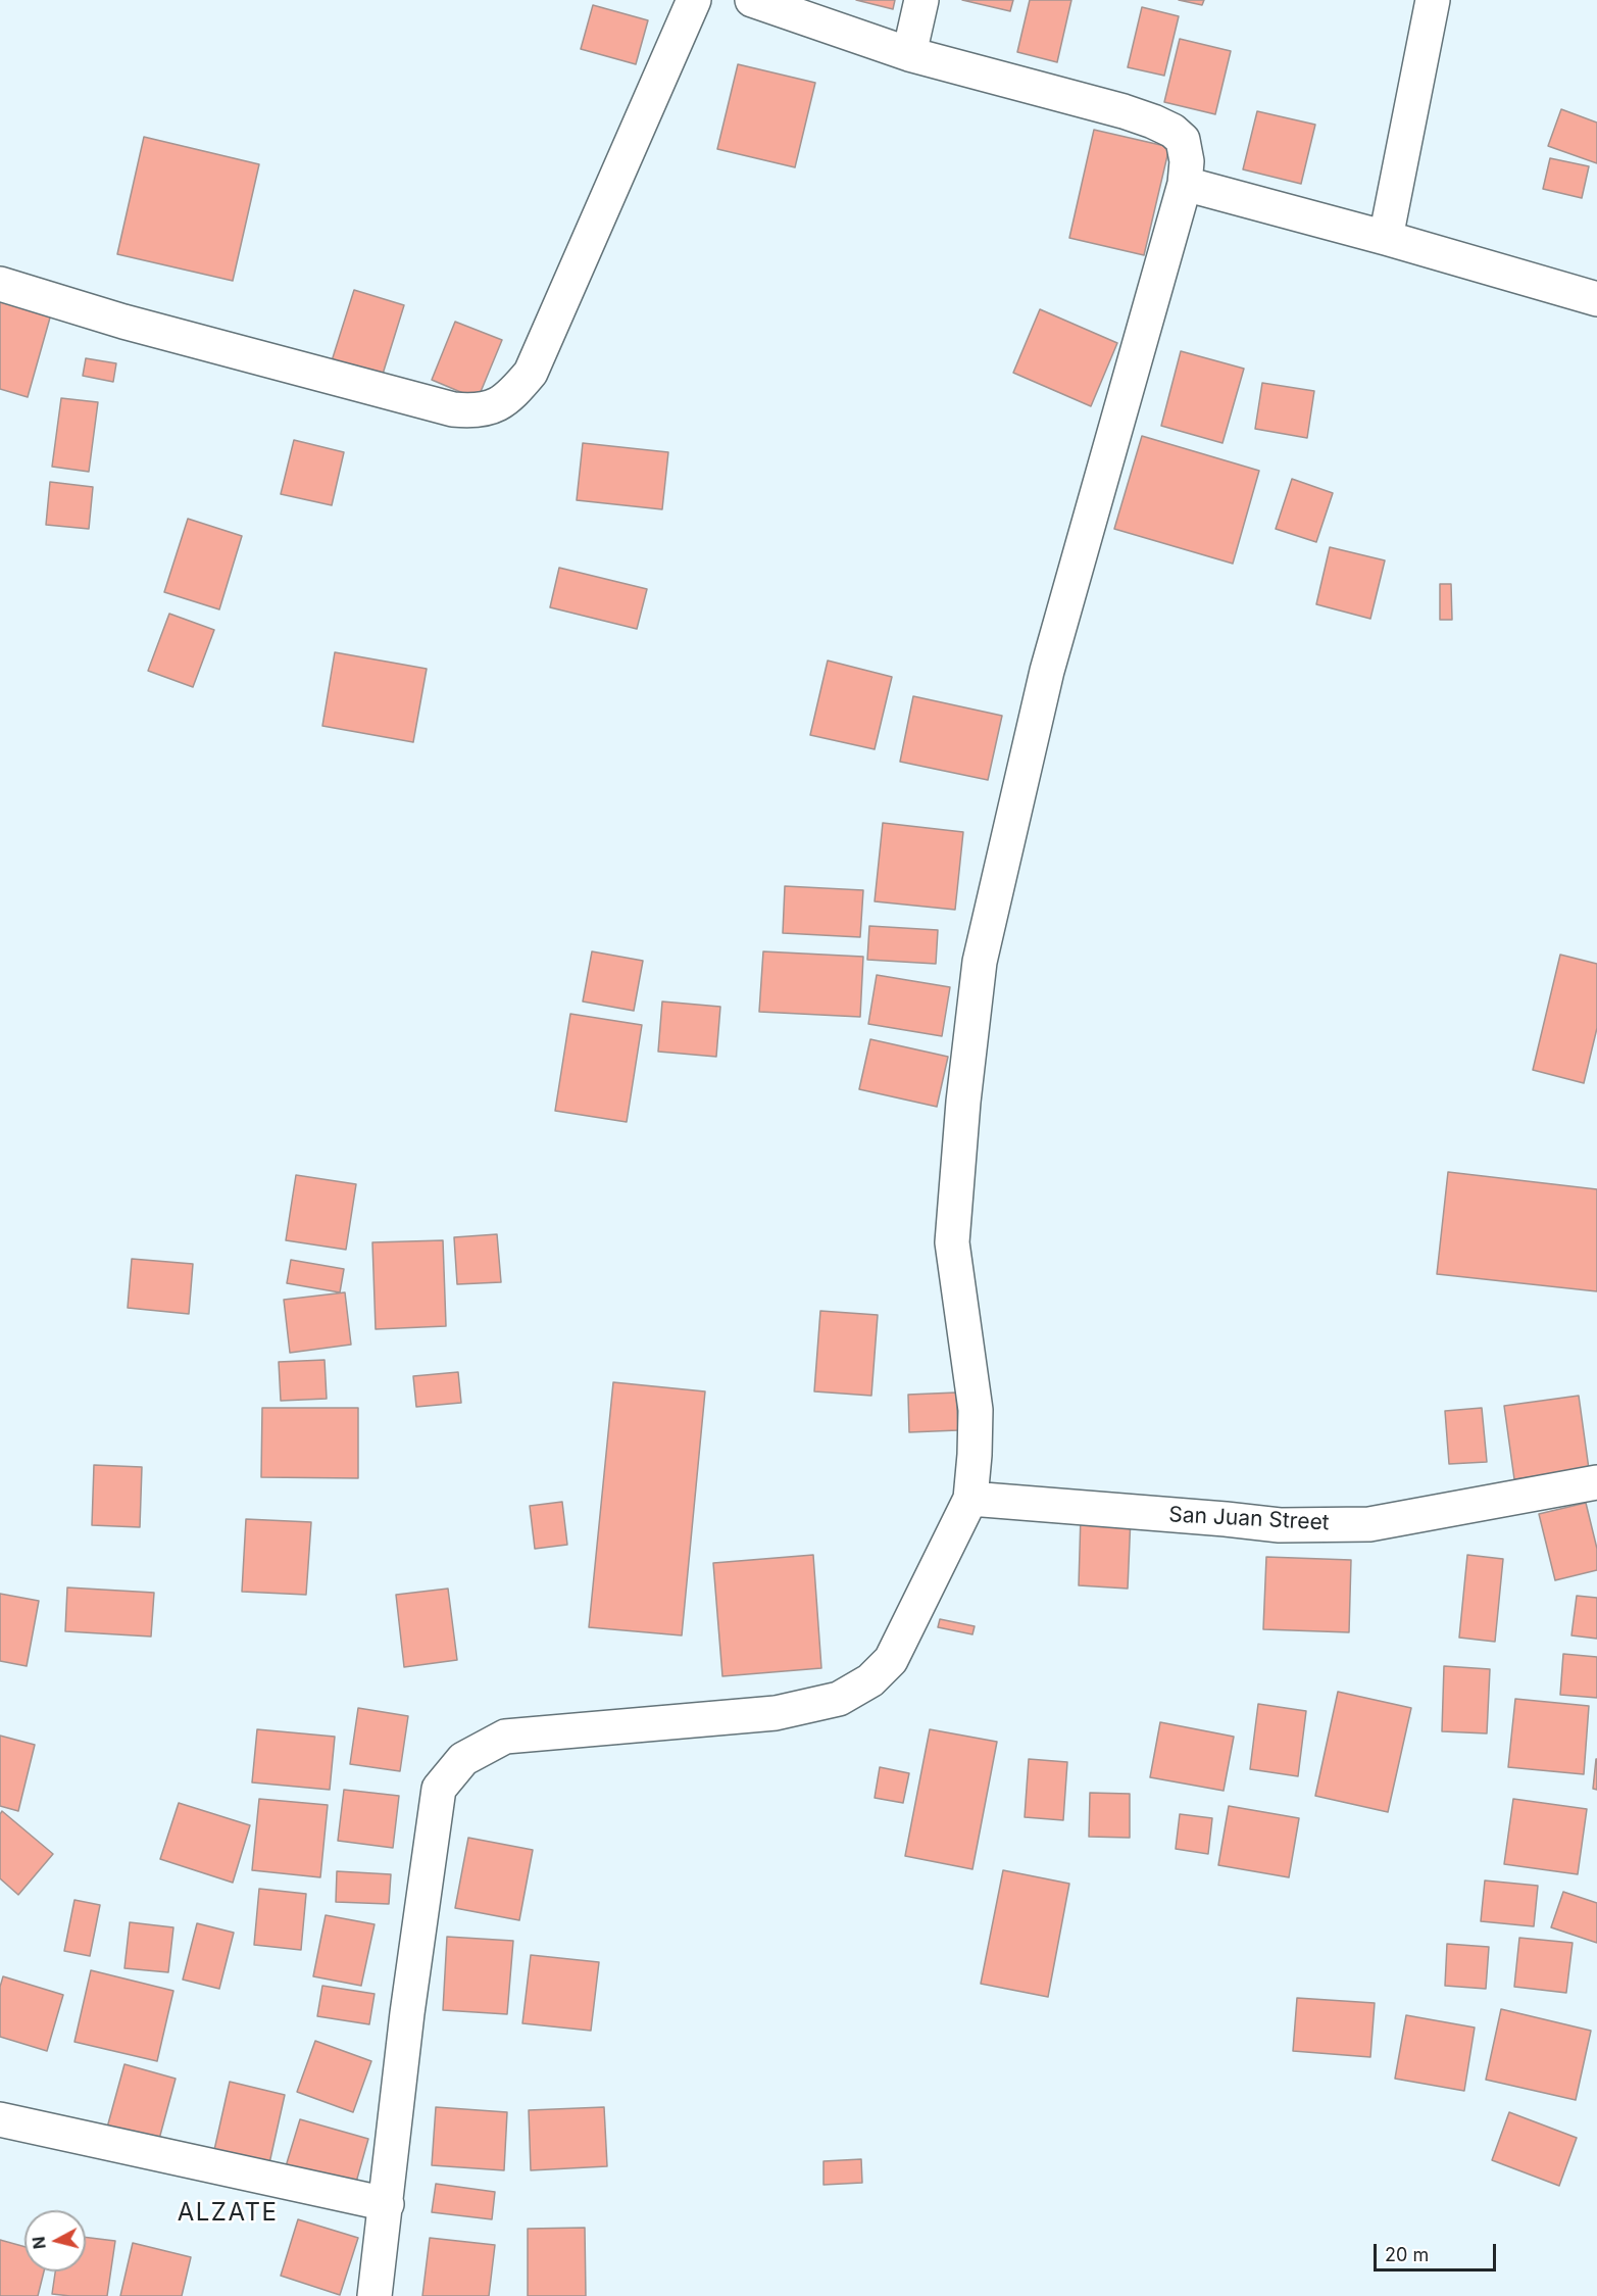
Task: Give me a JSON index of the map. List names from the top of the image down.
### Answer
{
  "streets": {
    "street": ["San Juan Street"]
  },
  "districts": ["ALZATE"],
  "scale_bar": "20 m",
  "north": "left"
}
